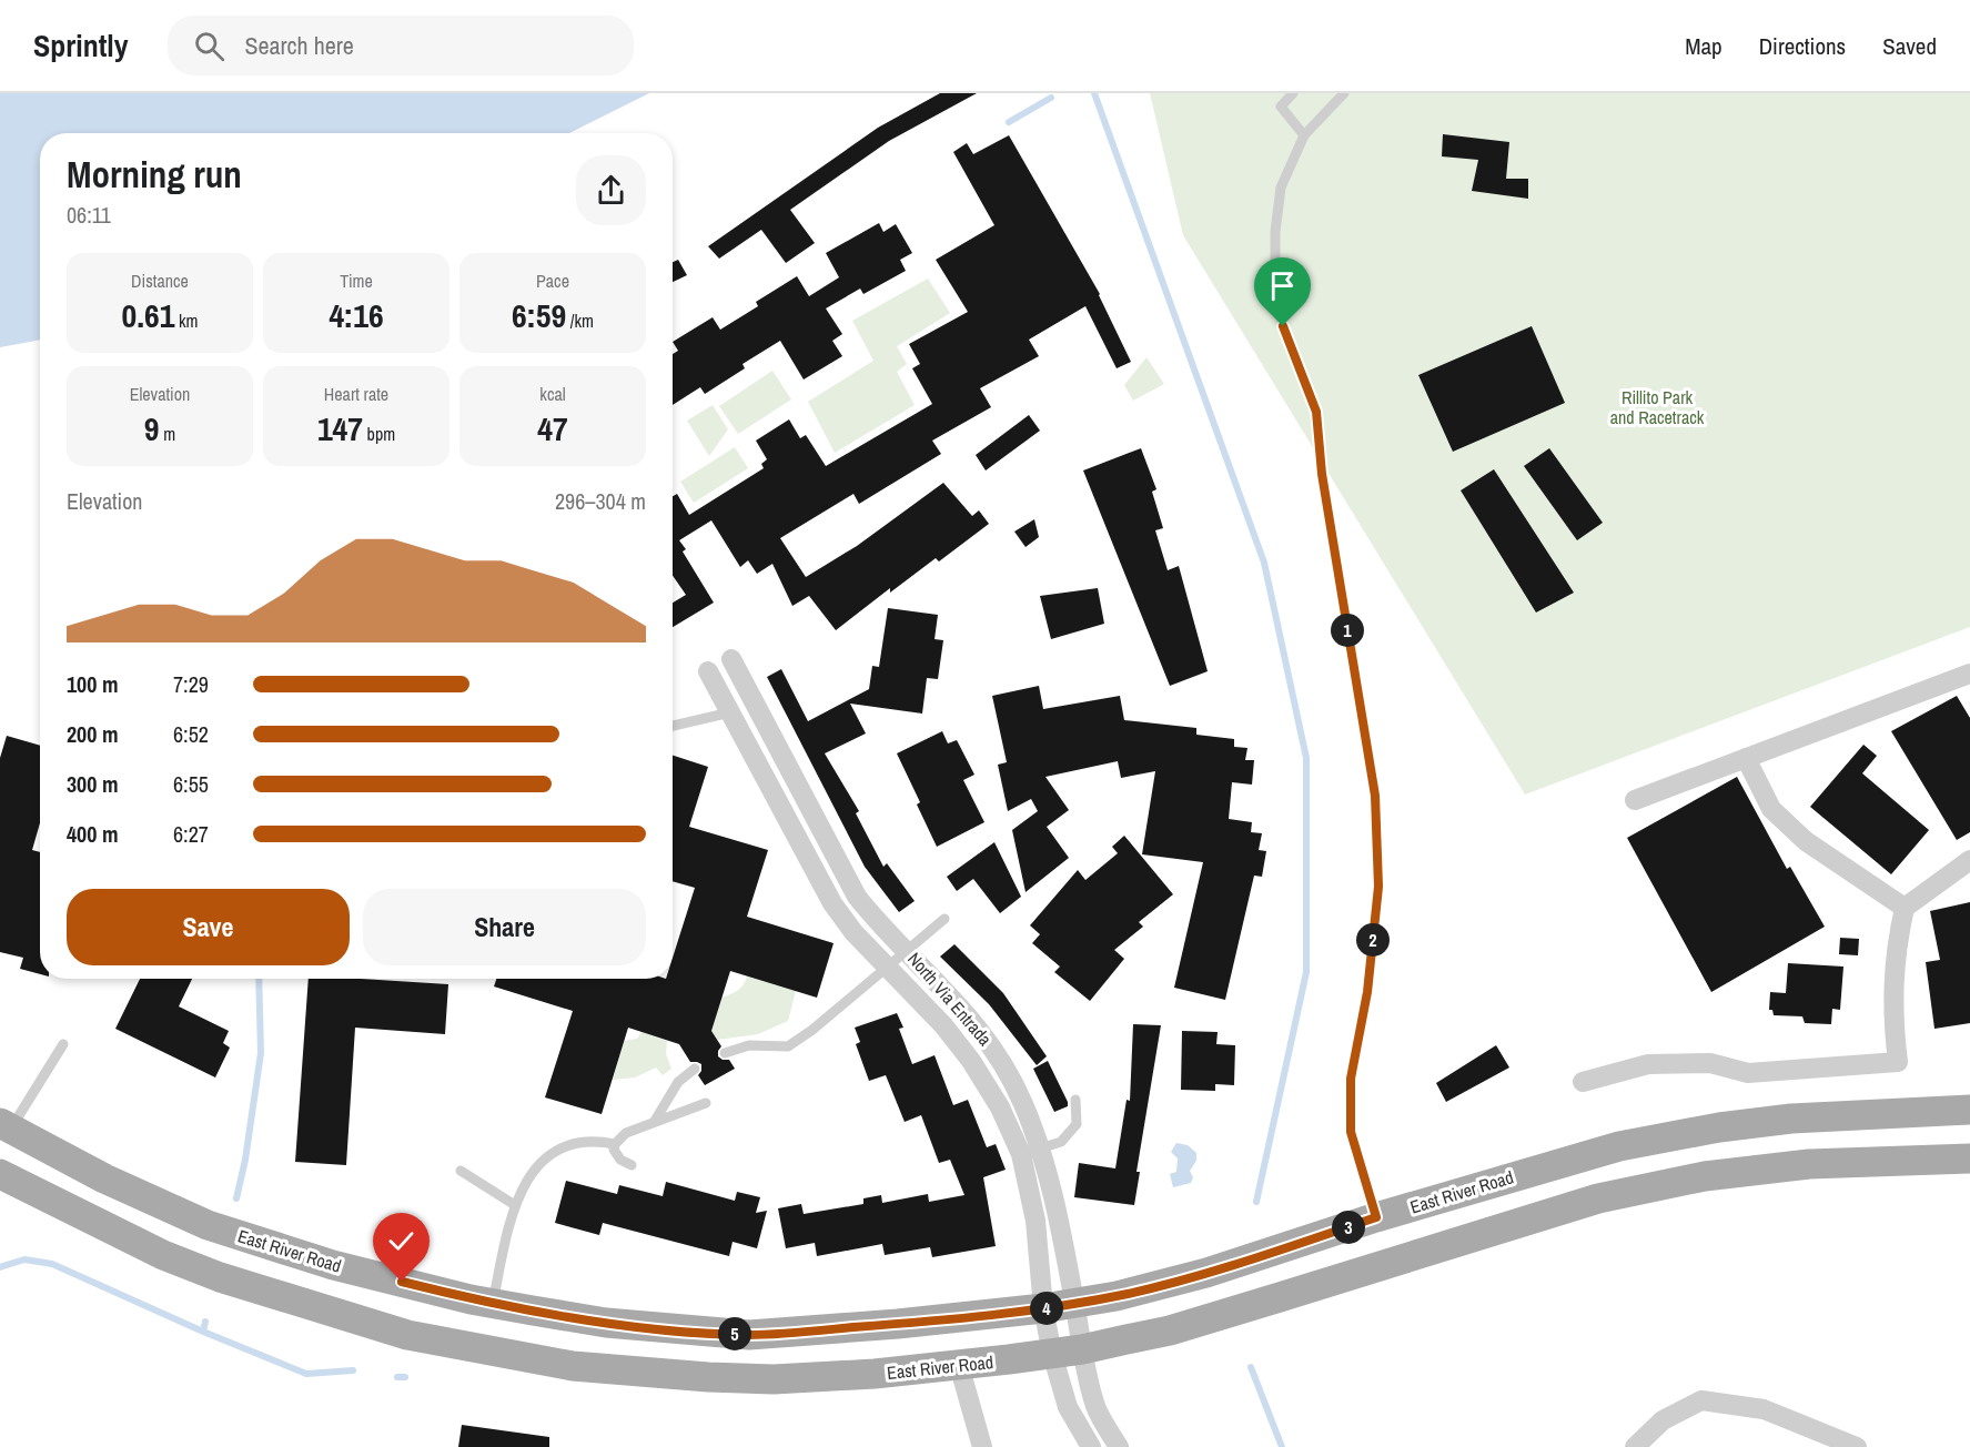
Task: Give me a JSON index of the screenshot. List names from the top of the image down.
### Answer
{
  "streets": {
    "main road": ["East River Road"],
    "street": ["North Via Entrada"]
  },
  "crossings": [
    ["North Via Entrada", "East River Road"]
  ],
  "parks": ["Rillito Park and Racetrack"],
  "page": {
    "header": "Sprintly",
    "search": "Search here",
    "nav": ["Map", "Directions", "Saved"],
    "heading": ["Morning run", "06:11"],
    "stats": [
      ["Distance", "0.61 km"],
      ["Time", "4:16"],
      ["Pace", "6:59 /km"],
      ["Elevation", "9 m"],
      ["Heart rate", "147 bpm"],
      ["kcal", "47"]
    ],
    "chart": ["Elevation", "296–304 m"],
    "pins": [
      "1",
      "2",
      "3",
      "4",
      "5"
    ],
    "list": [
      {
        "name": "100 m",
        "note": "7:29"
      },
      {
        "name": "200 m",
        "note": "6:52"
      },
      {
        "name": "300 m",
        "note": "6:55"
      },
      {
        "name": "400 m",
        "note": "6:27"
      }
    ],
    "buttons": ["Save", "Share"]
  }
}
